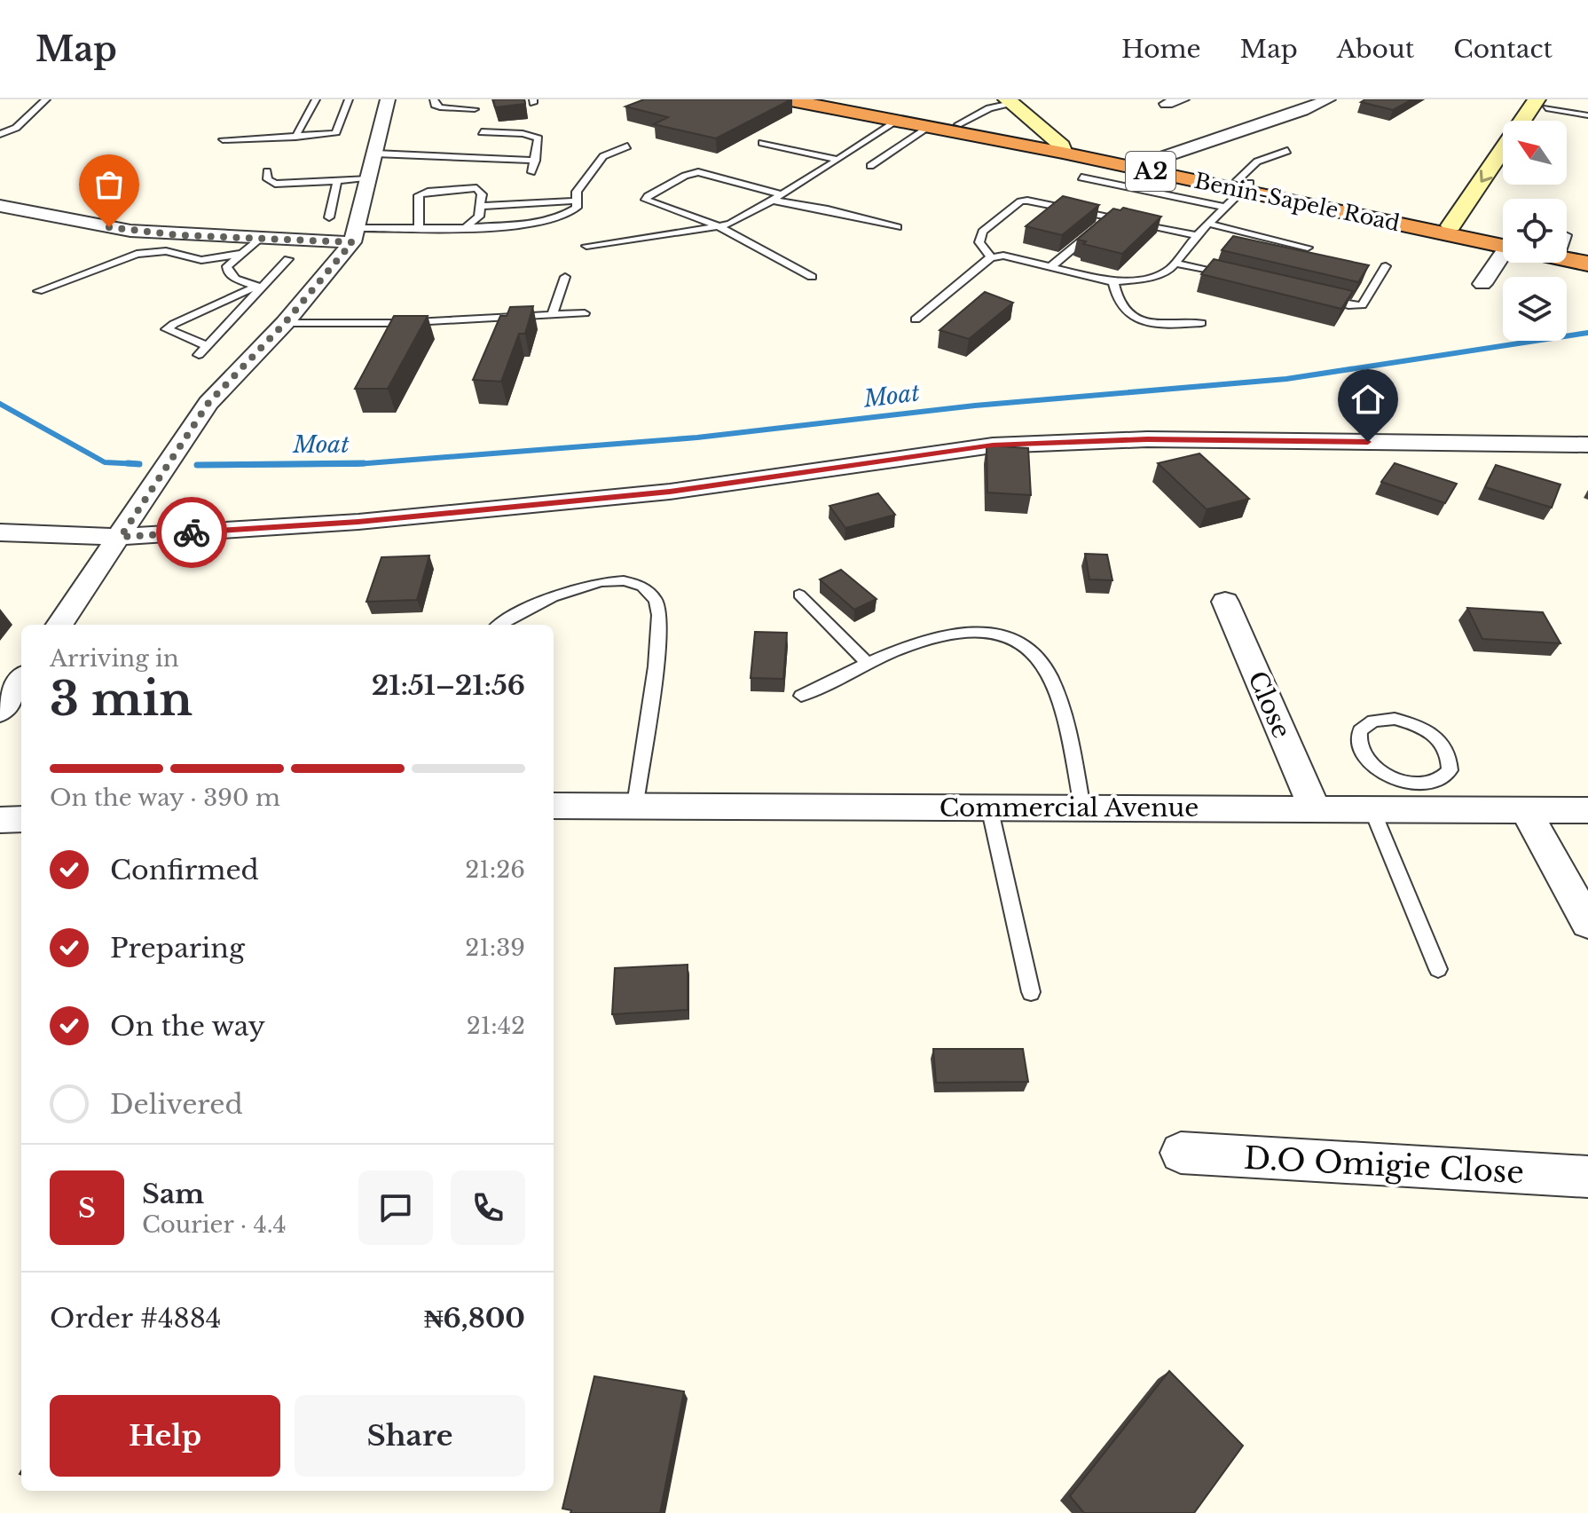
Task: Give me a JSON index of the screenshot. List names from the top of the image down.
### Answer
{
  "streets": {
    "highway": ["A2", "Benin-Sapele Road"],
    "street": ["Close", "Commercial Avenue", "D.O Omigie Close"]
  },
  "crossings": [
    ["Close", "Commercial Avenue"]
  ],
  "water": ["Moat"],
  "north": "top left",
  "page": {
    "header": "Map",
    "nav": [
      "Home",
      "Map",
      "About",
      "Contact"
    ],
    "heading": ["3 min", "Arriving in", "21:51–21:56"],
    "panel": [
      "Sam",
      "Courier · 4.4",
      "Order #4884",
      "₦6,800"
    ],
    "bar": "On the way · 390 m",
    "list": [
      ["Confirmed", "21:26"],
      ["Preparing", "21:39"],
      ["On the way", "21:42"],
      "Delivered"
    ],
    "round": "S",
    "buttons": ["Help", "Share"]
  }
}
